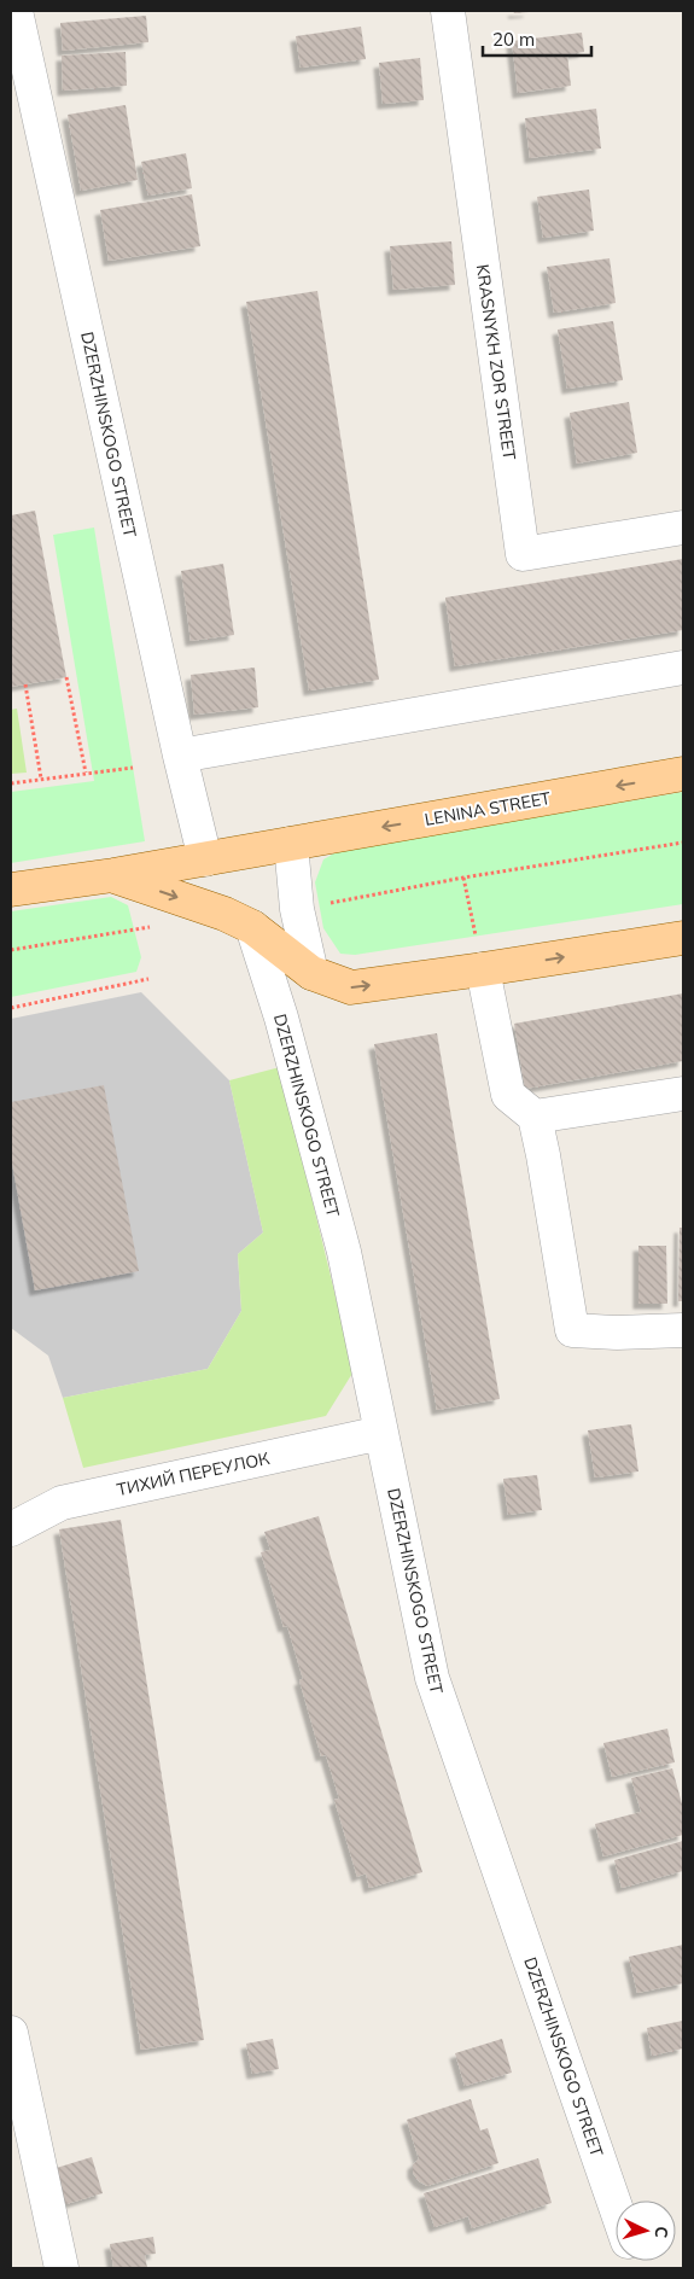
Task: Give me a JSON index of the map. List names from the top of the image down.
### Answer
{
  "streets": {
    "main road": ["LENINA STREET"],
    "street": ["KRASNYKH ZOR STREET", "DZERZHINSKOGO STREET", "ТИХИЙ ПЕРЕУЛОК"]
  },
  "crossings": [
    ["DZERZHINSKOGO STREET", "LENINA STREET"],
    ["DZERZHINSKOGO STREET", "ТИХИЙ ПЕРЕУЛОК"]
  ],
  "scale_bar": "20 m",
  "north": "right"
}
